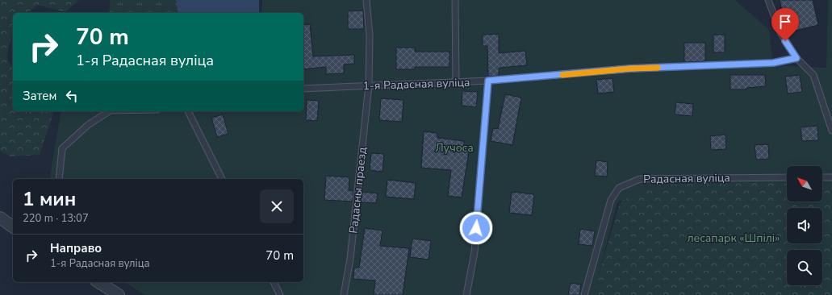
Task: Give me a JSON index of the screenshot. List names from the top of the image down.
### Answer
{
  "streets": {
    "lane": ["1-я Радасная вуліца", "Радасная вуліца", "Радасны праезд"]
  },
  "crossings": [
    ["1-я Радасная вуліца", "Радасны праезд"]
  ],
  "parks": ["Лучоса", "лесапарк «Шпілі»"],
  "north": "top left",
  "page": {
    "turn": ["70 m", "1-я Радасная вуліца"],
    "then": "Затем",
    "heading": ["1 мин", "220 m · 13:07"],
    "list": [
      {
        "name": "Направо",
        "note": "1-я Радасная вуліца",
        "value": "70 m"
      }
    ]
  }
}
